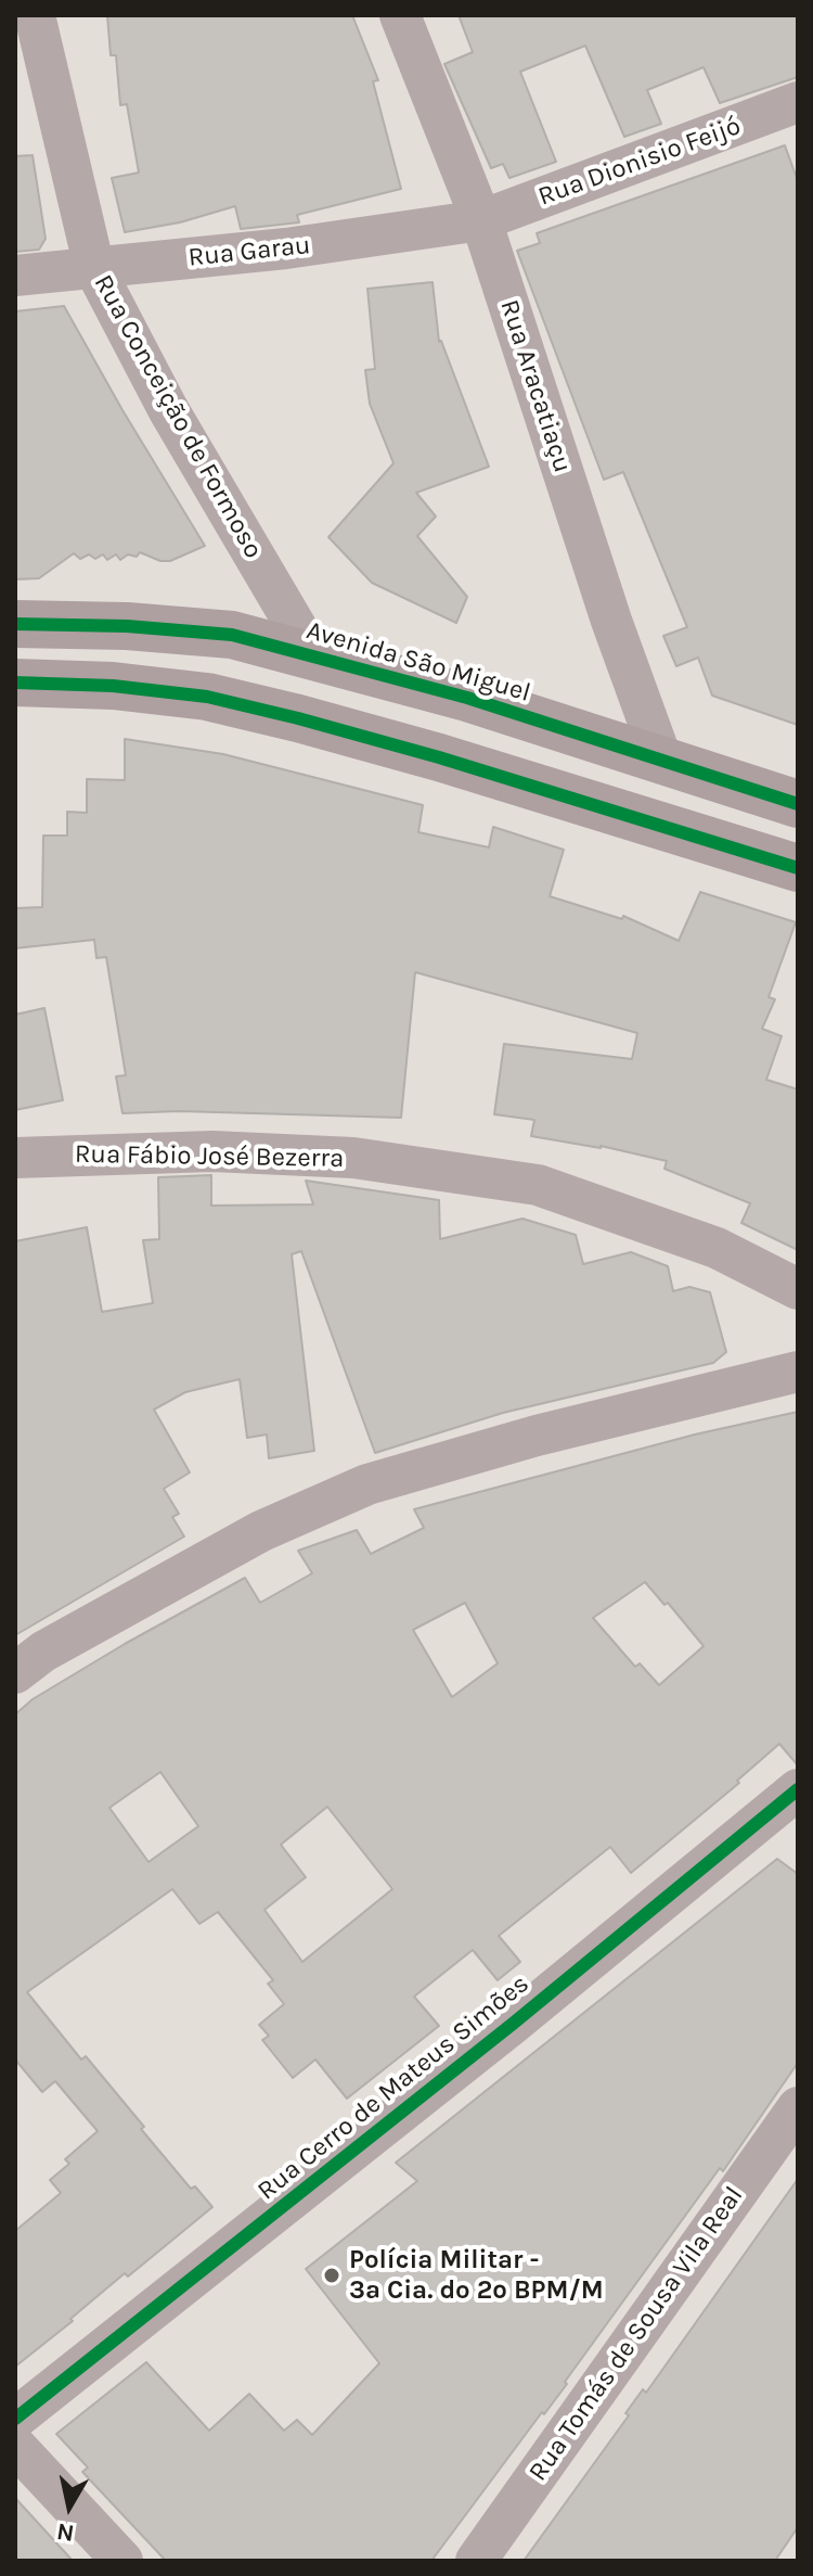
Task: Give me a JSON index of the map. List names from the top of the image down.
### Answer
{
  "streets": {
    "main road": ["Avenida São Miguel"],
    "street": [
      "Rua Dionisio Feijó",
      "Rua Garau",
      "Rua Aracatiaçu",
      "Rua Conceição de Formoso",
      "Rua Fábio José Bezerra",
      "Rua Cerro de Mateus Simões",
      "Rua Tomás de Sousa Vila Real"
    ]
  },
  "crossings": [
    ["Rua Dionisio Feijó", "Rua Garau"],
    ["Rua Dionisio Feijó", "Rua Aracatiaçu"],
    ["Rua Garau", "Rua Aracatiaçu"],
    ["Rua Garau", "Rua Conceição de Formoso"],
    ["Rua Aracatiaçu", "Avenida São Miguel"],
    ["Rua Conceição de Formoso", "Avenida São Miguel"]
  ],
  "places": ["Polícia Militar - 3ª Cia. do 2º BPM/M"],
  "north": "bottom"
}
